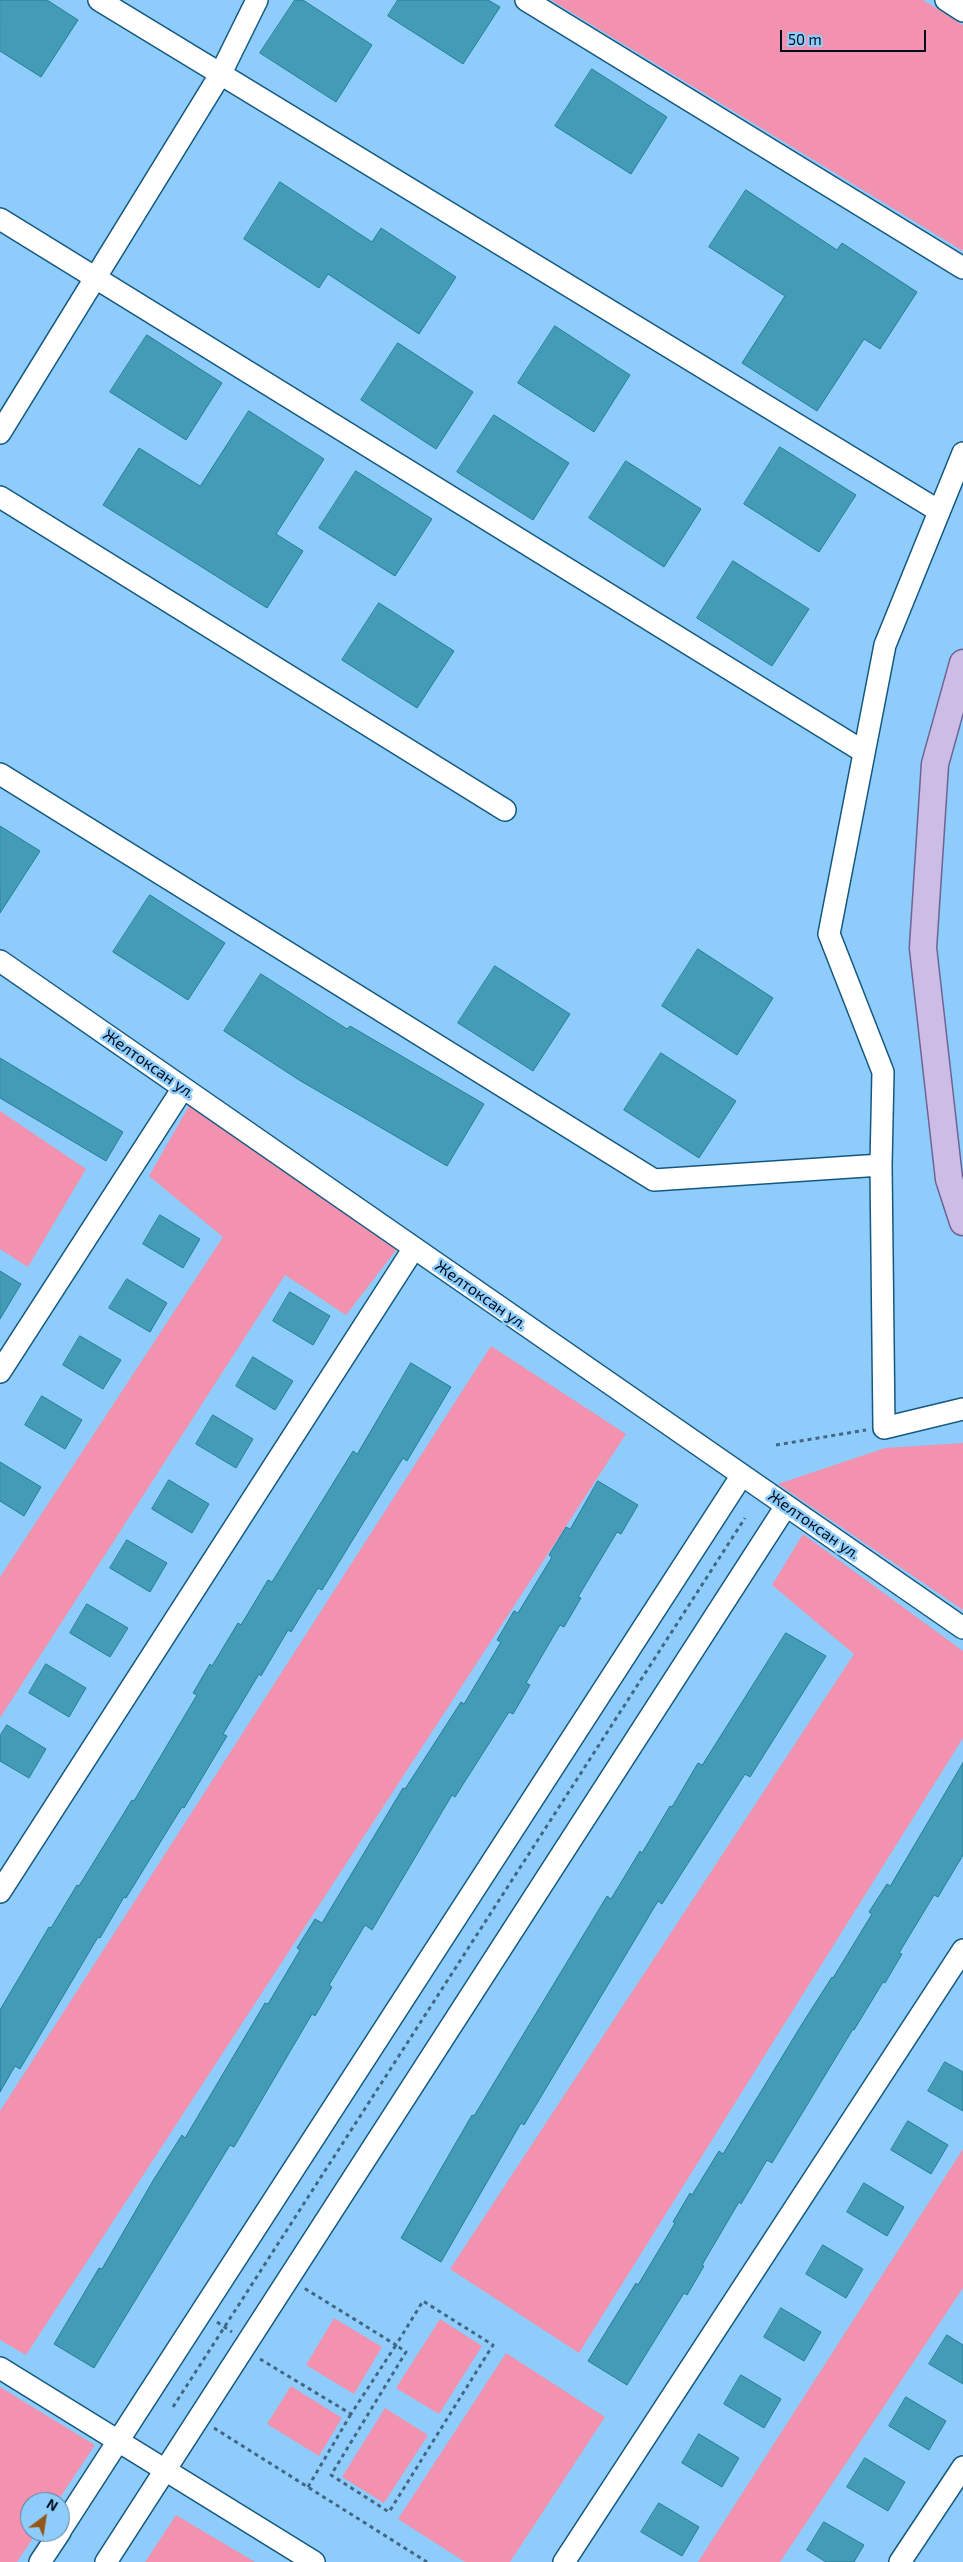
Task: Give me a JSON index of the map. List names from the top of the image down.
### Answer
{
  "streets": {
    "street": ["Желтоксан ул."]
  },
  "scale_bar": "50 m",
  "north": "top right"
}
